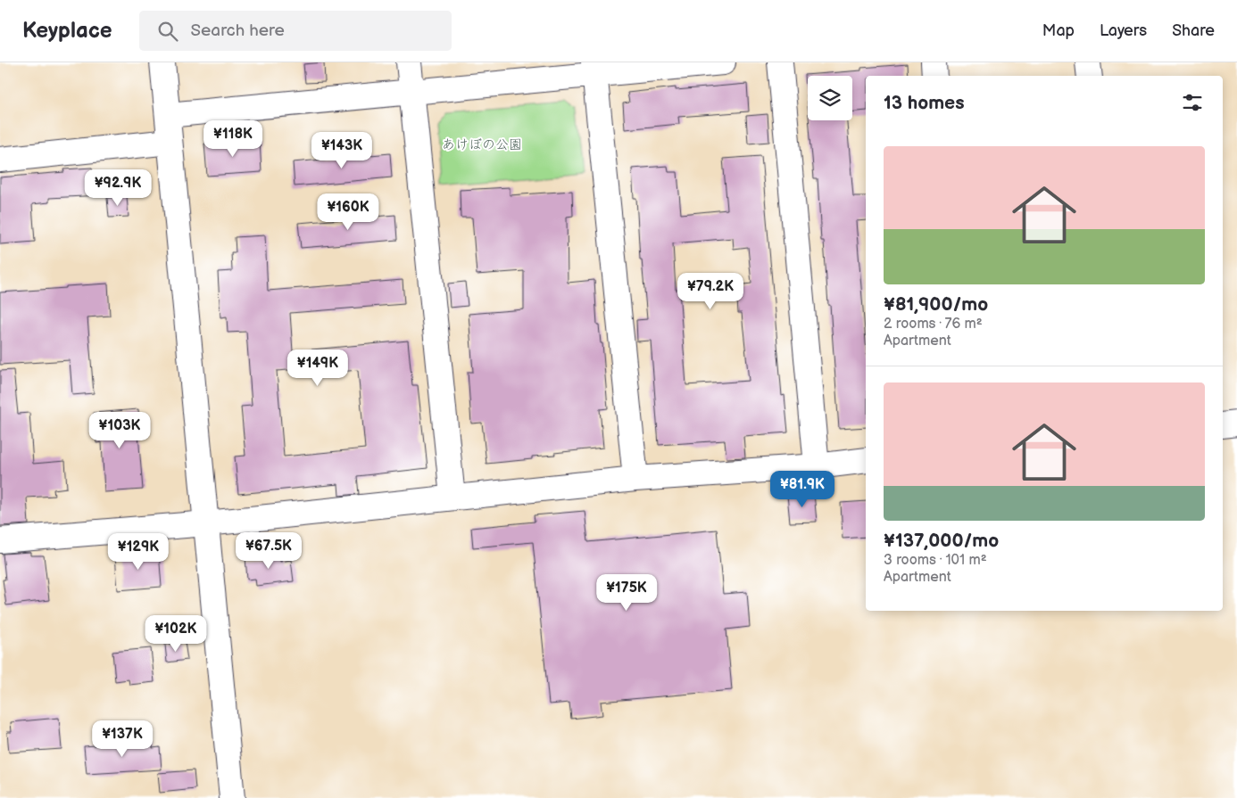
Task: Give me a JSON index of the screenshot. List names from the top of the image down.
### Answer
{
  "parks": ["あけぼの公園"],
  "page": {
    "header": "Keyplace",
    "search": "Search here",
    "nav": ["Map", "Layers", "Share"],
    "heading": "13 homes",
    "price": [
      "¥118K",
      "¥143K",
      "¥92.9K",
      "¥160K",
      "¥79.2K",
      "¥149K",
      "¥103K",
      "¥81.9K",
      "¥67.5K",
      "¥129K",
      "¥175K",
      "¥102K",
      "¥137K"
    ],
    "list": [
      {
        "name": "¥81,900/mo",
        "note": "2 rooms · 76 m² · Apartment"
      },
      {
        "name": "¥137,000/mo",
        "note": "3 rooms · 101 m² · Apartment"
      }
    ]
  }
}
